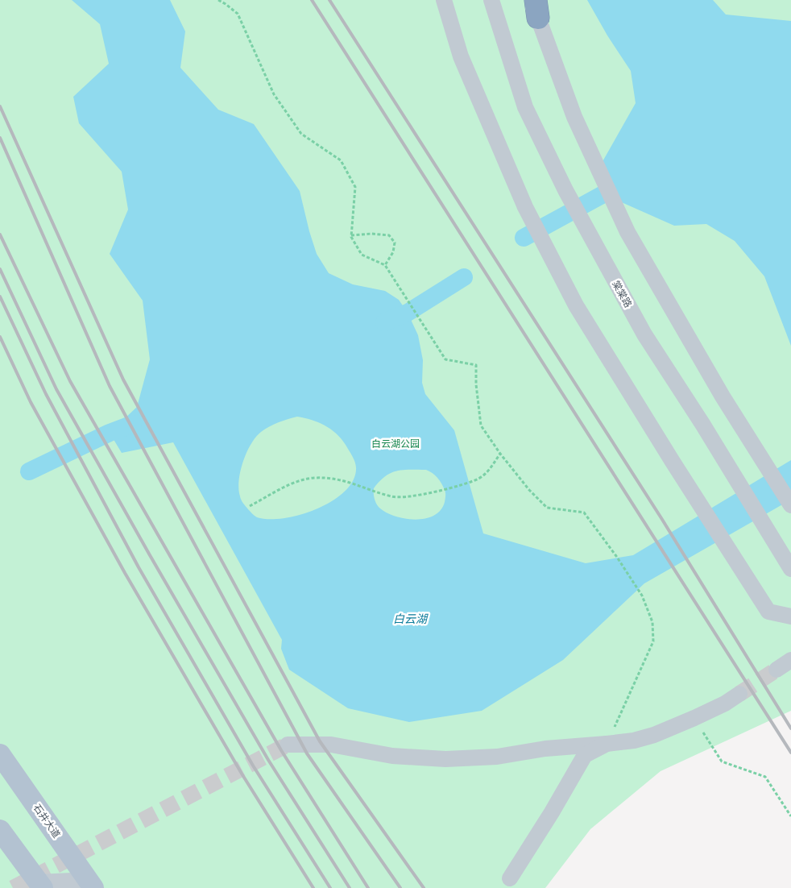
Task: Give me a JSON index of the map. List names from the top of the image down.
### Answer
{
  "streets": {
    "main road": ["石井大道"],
    "street": ["棠棠路"]
  },
  "water": ["白云湖"],
  "parks": ["白云湖公园"]
}
